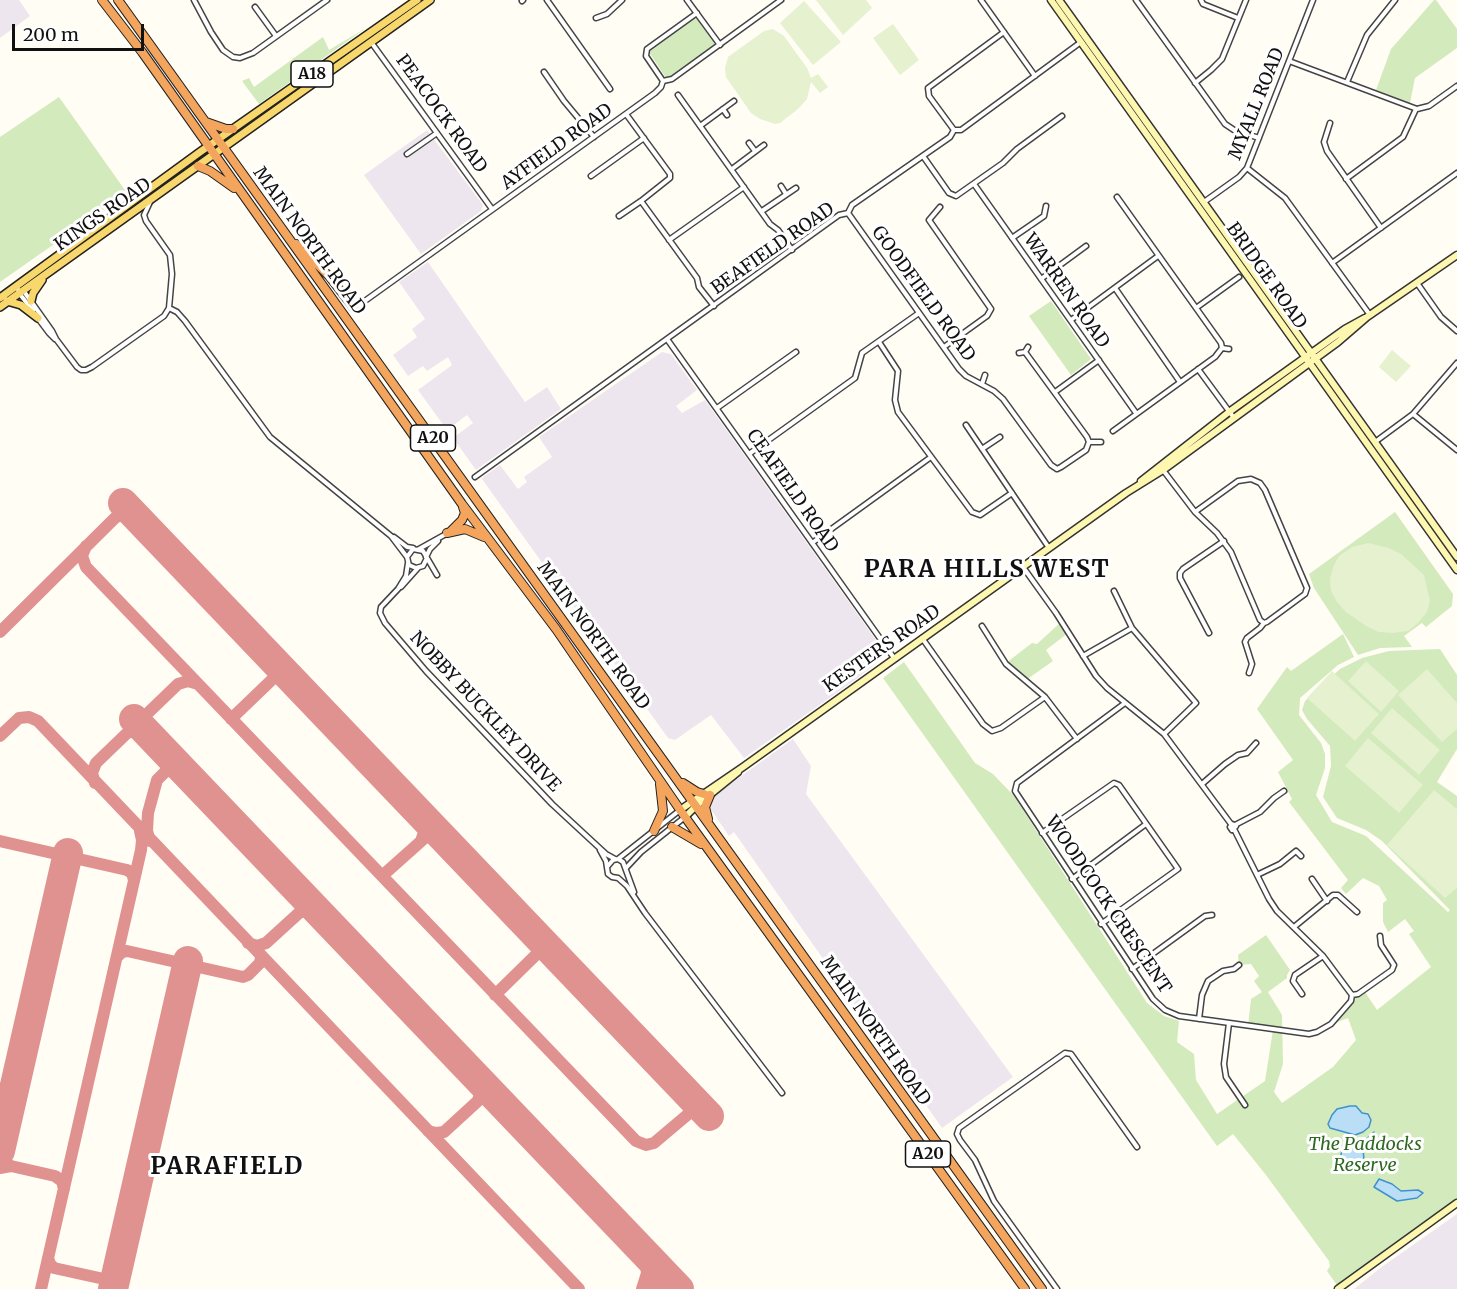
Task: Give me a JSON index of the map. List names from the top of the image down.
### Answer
{
  "streets": {
    "highway": ["MAIN NORTH ROAD", "A20"],
    "main road": [
      "A18",
      "KINGS ROAD",
      "BRIDGE ROAD",
      "KESTERS ROAD"
    ],
    "street": [
      "MYALL ROAD",
      "PEACOCK ROAD",
      "AYFIELD ROAD",
      "BEAFIELD ROAD",
      "WARREN ROAD",
      "GOODFIELD ROAD",
      "CEAFIELD ROAD",
      "NOBBY BUCKLEY DRIVE",
      "WOODCOCK CRESCENT"
    ]
  },
  "crossings": [
    ["A18", "PEACOCK ROAD"],
    ["A18", "KINGS ROAD"],
    ["A18", "MAIN NORTH ROAD"],
    ["MYALL ROAD", "BRIDGE ROAD"],
    ["PEACOCK ROAD", "AYFIELD ROAD"],
    ["KINGS ROAD", "MAIN NORTH ROAD"],
    ["MAIN NORTH ROAD", "KESTERS ROAD"],
    ["BEAFIELD ROAD", "BRIDGE ROAD"],
    ["BEAFIELD ROAD", "GOODFIELD ROAD"],
    ["BEAFIELD ROAD", "CEAFIELD ROAD"],
    ["BRIDGE ROAD", "KESTERS ROAD"],
    ["CEAFIELD ROAD", "KESTERS ROAD"],
    ["KESTERS ROAD", "NOBBY BUCKLEY DRIVE"]
  ],
  "districts": ["PARA HILLS WEST", "PARAFIELD"],
  "parks": ["The Paddocks Reserve"],
  "scale_bar": "200 m"
}
